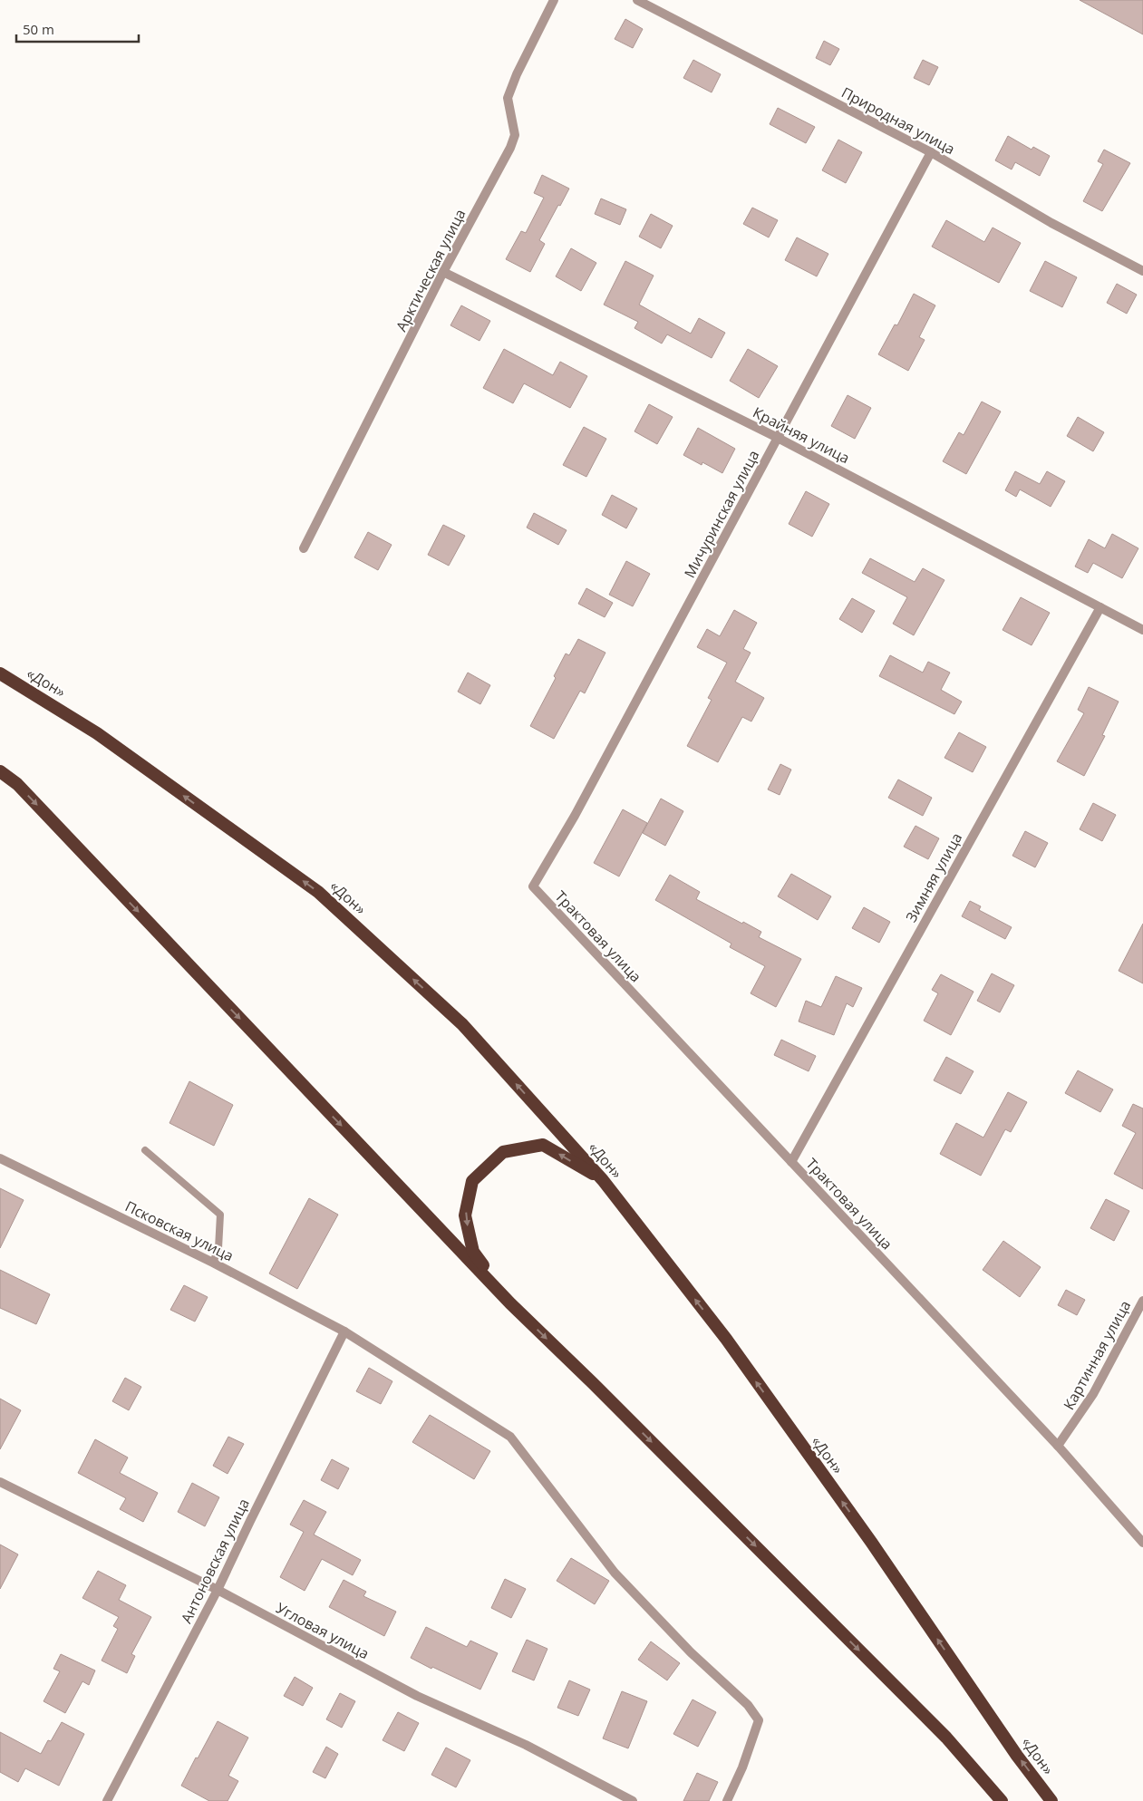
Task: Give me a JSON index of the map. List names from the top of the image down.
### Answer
{
  "streets": {
    "highway": ["«Дон»"],
    "street": [
      "Природная улица",
      "Арктическая улица",
      "Крайняя улица",
      "Мичуринская улица",
      "Зимняя улица",
      "Трактовая улица",
      "Псковская улица",
      "Картинная улица",
      "Антоновская улица",
      "Угловая улица"
    ]
  },
  "crossings": [
    ["Природная улица", "Мичуринская улица"],
    ["Арктическая улица", "Крайняя улица"],
    ["Крайняя улица", "Мичуринская улица"],
    ["Крайняя улица", "Зимняя улица"],
    ["Мичуринская улица", "Трактовая улица"],
    ["Зимняя улица", "Трактовая улица"],
    ["Трактовая улица", "Картинная улица"],
    ["Псковская улица", "Антоновская улица"],
    ["Антоновская улица", "Угловая улица"]
  ],
  "scale_bar": "50 m"
}
